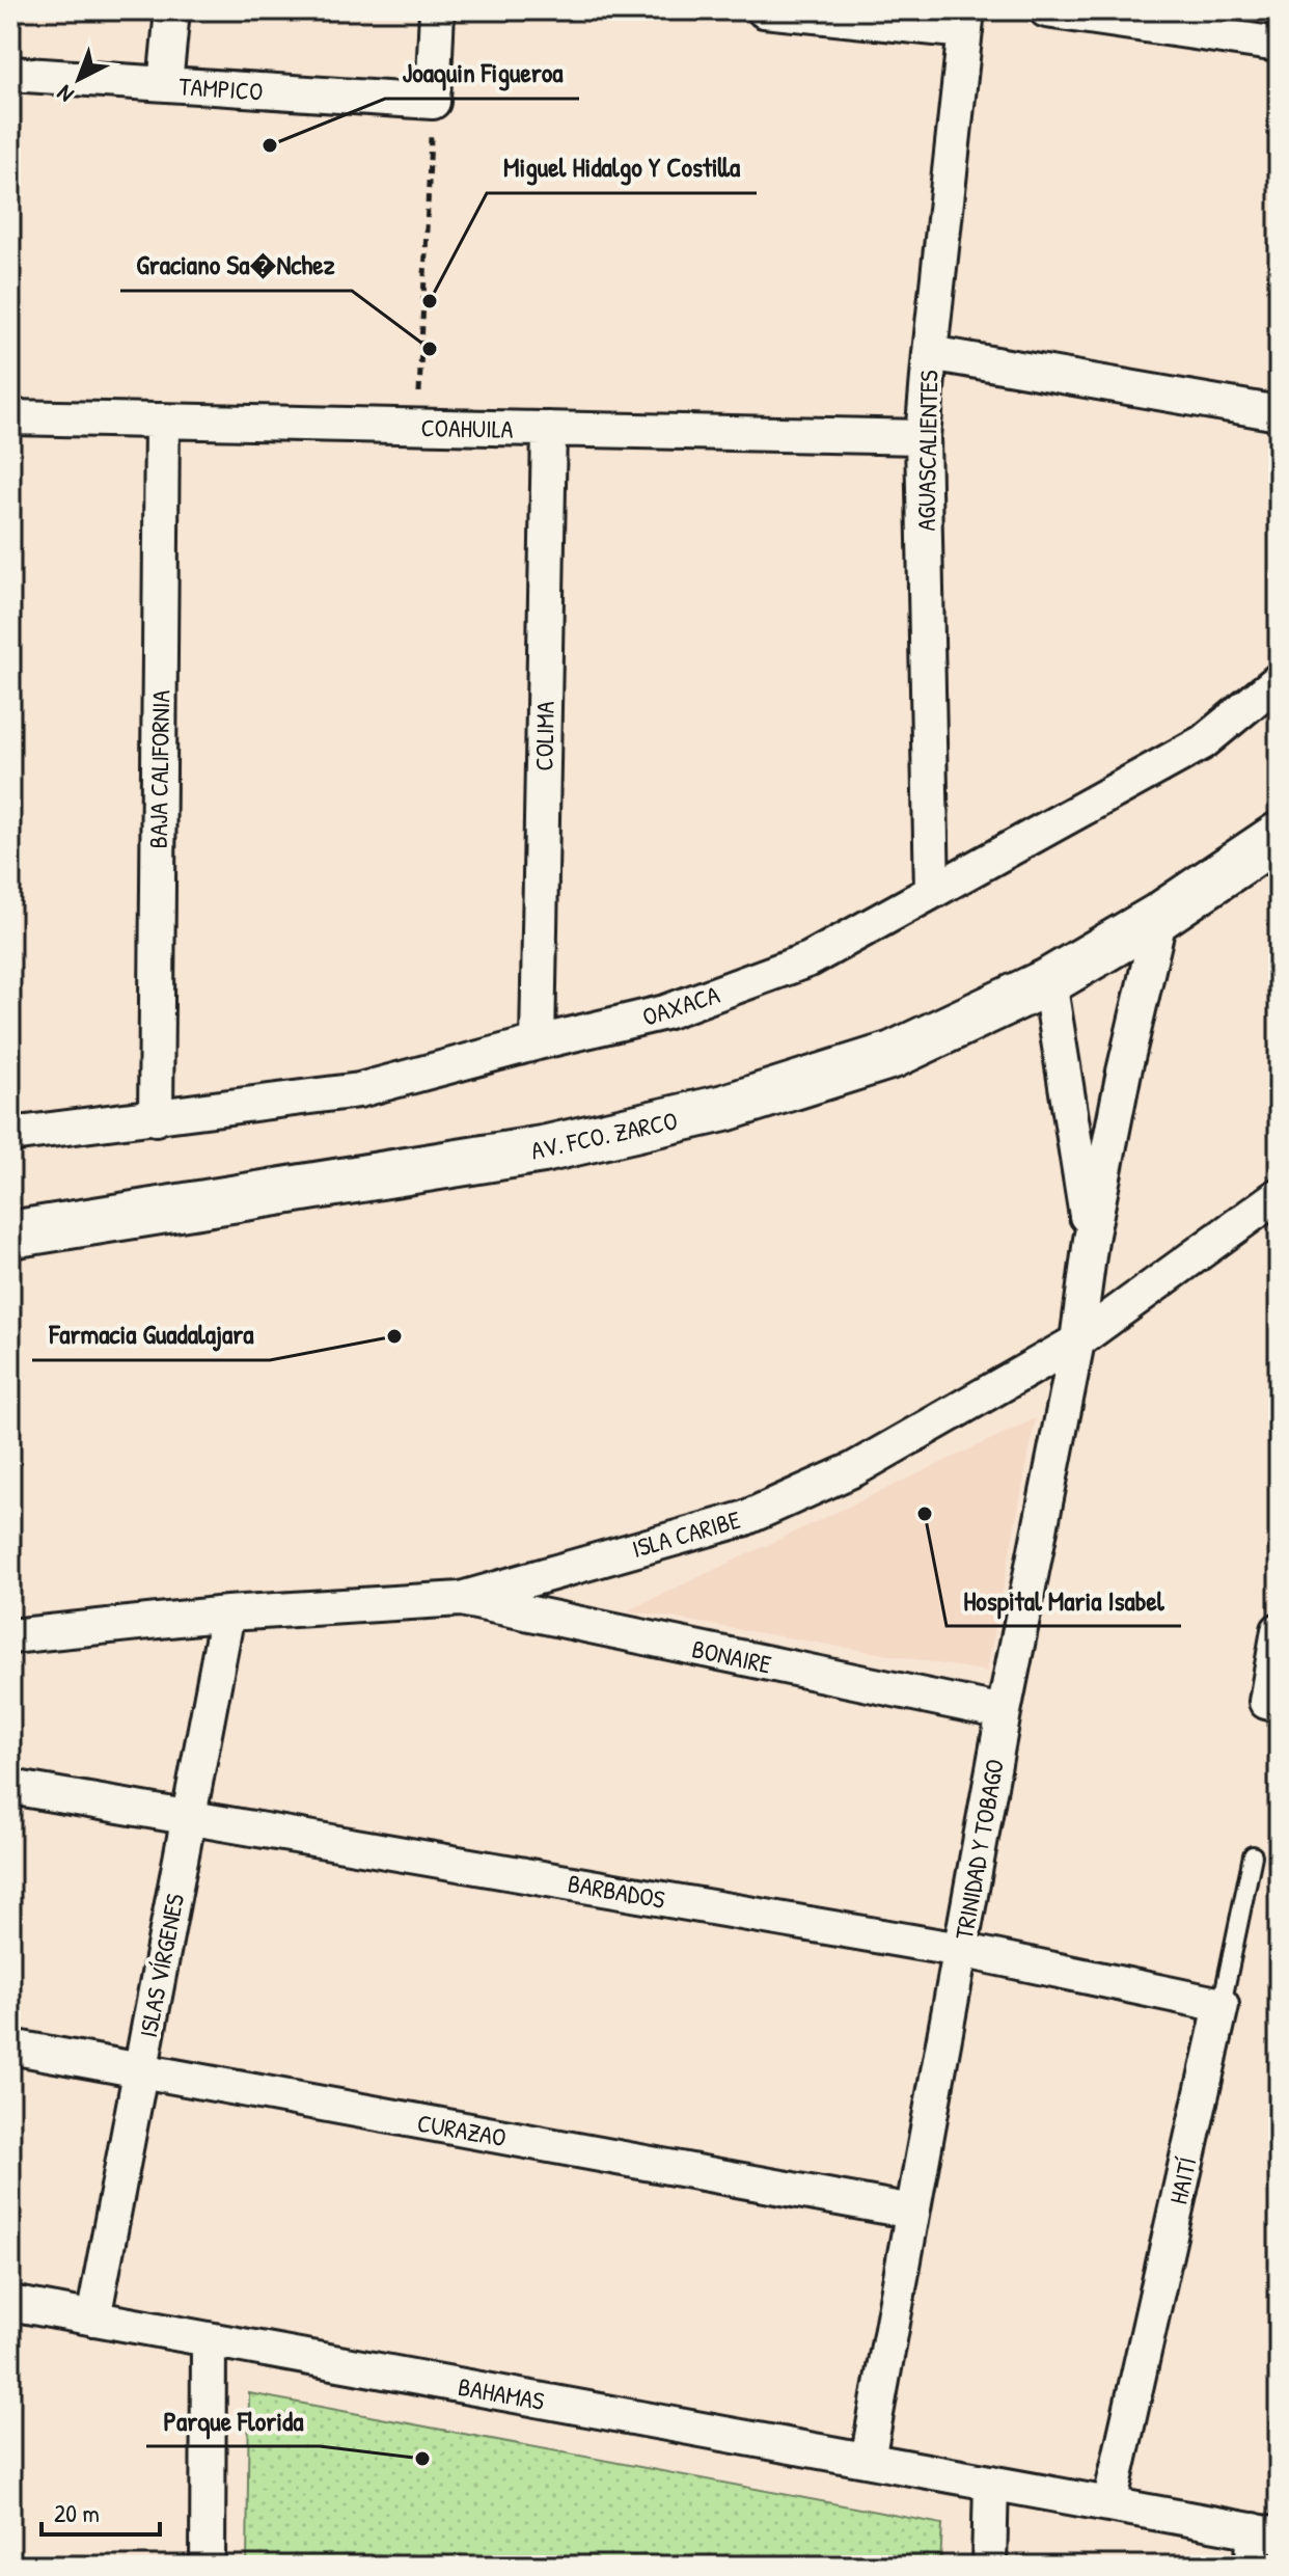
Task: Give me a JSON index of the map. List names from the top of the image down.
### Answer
{
  "streets": {
    "main road": ["AV. FCO. ZARCO"],
    "street": [
      "TAMPICO",
      "COAHUILA",
      "AGUASCALIENTES",
      "COLIMA",
      "BAJA CALIFORNIA",
      "OAXACA",
      "ISLA CARIBE",
      "BONAIRE",
      "TRINIDAD Y TOBAGO",
      "BARBADOS",
      "ISLAS VÍRGENES",
      "CURAZAO",
      "HAITÍ",
      "BAHAMAS"
    ]
  },
  "crossings": [
    ["COAHUILA", "AGUASCALIENTES"],
    ["COAHUILA", "COLIMA"],
    ["COAHUILA", "BAJA CALIFORNIA"],
    ["AGUASCALIENTES", "OAXACA"],
    ["COLIMA", "OAXACA"],
    ["BAJA CALIFORNIA", "OAXACA"],
    ["AV. FCO. ZARCO", "TRINIDAD Y TOBAGO"],
    ["ISLA CARIBE", "BONAIRE"],
    ["ISLA CARIBE", "TRINIDAD Y TOBAGO"],
    ["ISLA CARIBE", "ISLAS VÍRGENES"],
    ["BONAIRE", "TRINIDAD Y TOBAGO"],
    ["TRINIDAD Y TOBAGO", "BARBADOS"],
    ["TRINIDAD Y TOBAGO", "CURAZAO"],
    ["TRINIDAD Y TOBAGO", "BAHAMAS"],
    ["BARBADOS", "ISLAS VÍRGENES"],
    ["BARBADOS", "HAITÍ"],
    ["ISLAS VÍRGENES", "CURAZAO"],
    ["ISLAS VÍRGENES", "BAHAMAS"],
    ["HAITÍ", "BAHAMAS"]
  ],
  "places": [
    "Joaquin Figueroa",
    "Miguel Hidalgo Y Costilla",
    "Graciano Sa�Nchez",
    "Farmacia Guadalajara",
    "Hospital Maria Isabel",
    "Parque Florida"
  ],
  "scale_bar": "20 m",
  "north": "bottom left"
}
